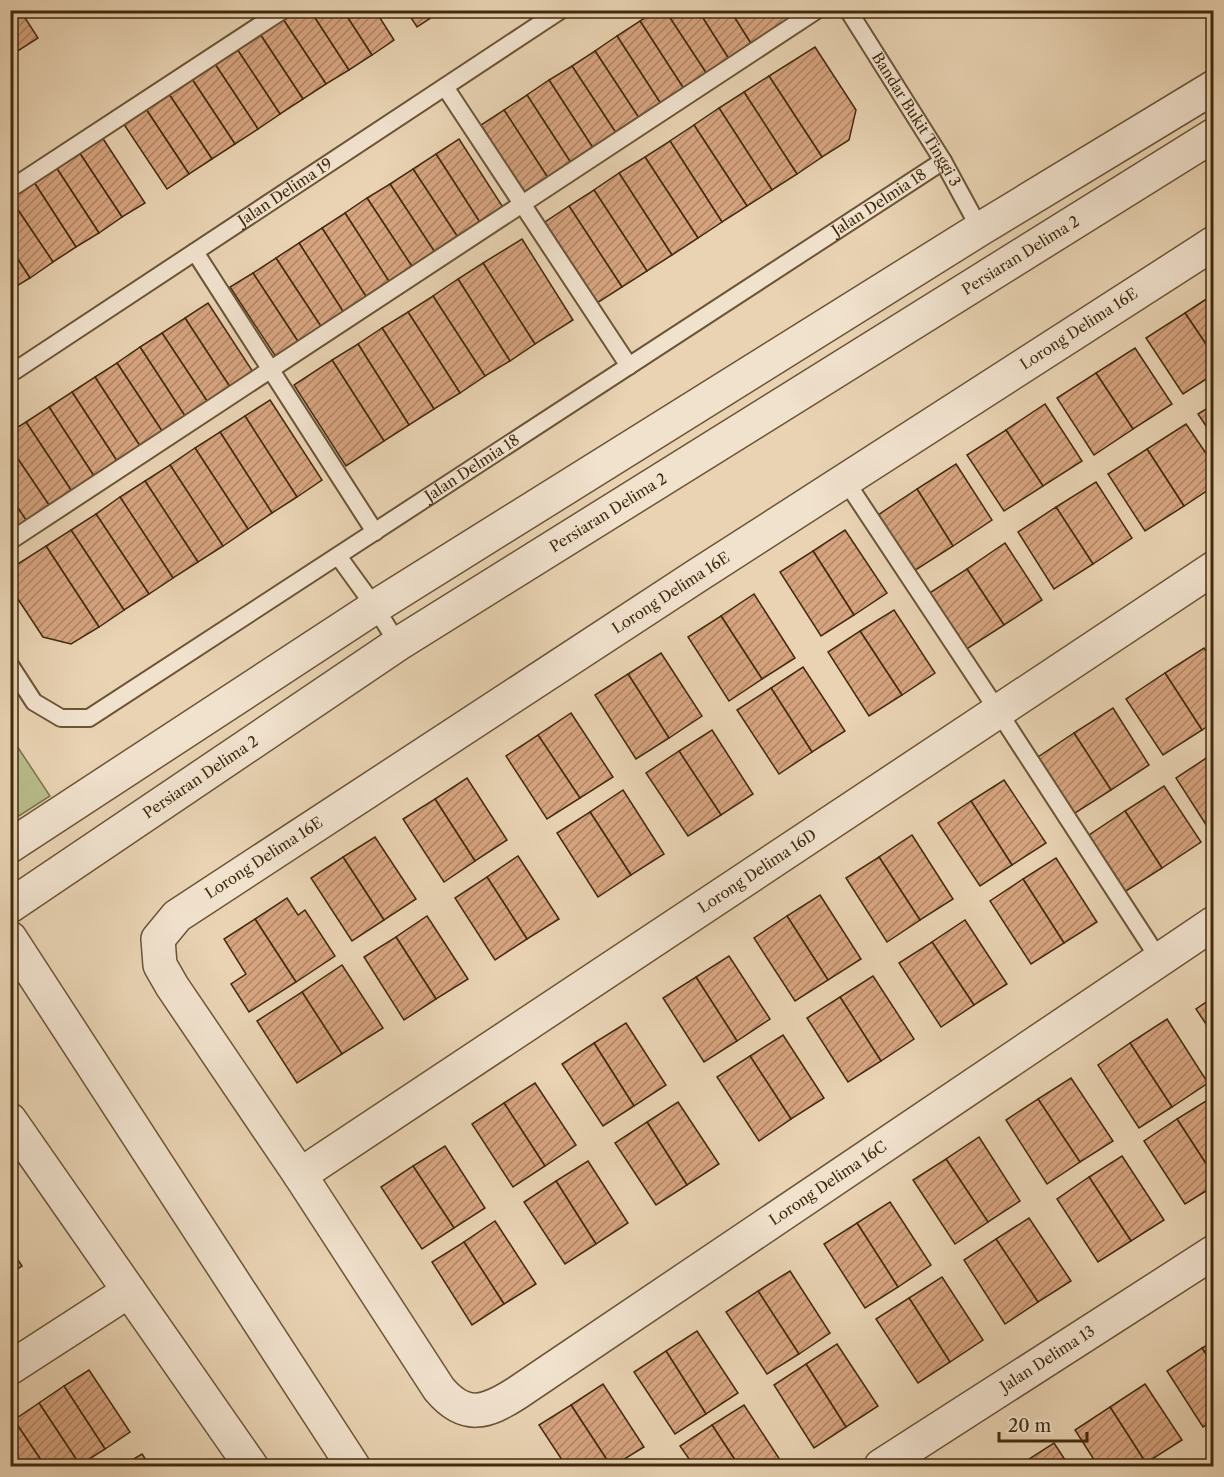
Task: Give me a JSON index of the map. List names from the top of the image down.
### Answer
{
  "streets": {
    "street": [
      "Persiaran Delima 2",
      "Lorong Delima 16E",
      "Lorong Delima 16D",
      "Lorong Delima 16C",
      "Jalan Delima 13"
    ],
    "lane": ["Bandar Bukit Tinggi 3", "Jalan Delima 19", "Jalan Delmia 18"]
  },
  "crossings": [
    ["Bandar Bukit Tinggi 3", "Jalan Delmia 18"],
    ["Lorong Delima 16E", "Lorong Delima 16C"],
    ["Lorong Delima 16D", "Lorong Delima 16C"]
  ],
  "scale_bar": "20 m"
}
